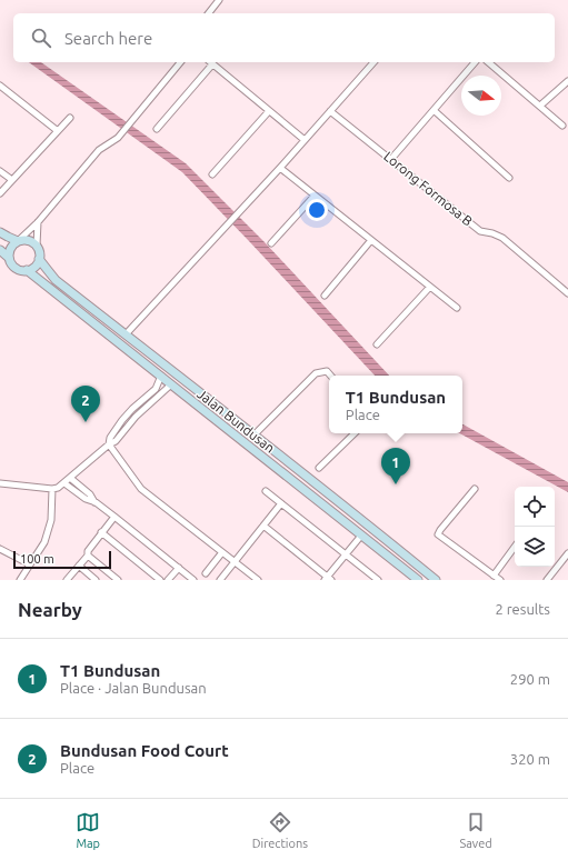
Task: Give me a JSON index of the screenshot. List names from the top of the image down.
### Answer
{
  "streets": {
    "main road": ["Jalan Bundusan"],
    "street": ["Lorong Formosa B"]
  },
  "scale_bar": "100 m",
  "north": "right",
  "page": {
    "search": "Search here",
    "popup": ["T1 Bundusan", "Place"],
    "pins": ["2", "1"],
    "scale": "100 m",
    "heading": ["Nearby", "2 results"],
    "list": [
      {
        "mark": "1",
        "name": "T1 Bundusan",
        "note": "Place · Jalan Bundusan",
        "value": "290 m"
      },
      {
        "mark": "2",
        "name": "Bundusan Food Court",
        "note": "Place",
        "value": "320 m"
      }
    ],
    "nav": ["Map", "Directions", "Saved"]
  }
}
